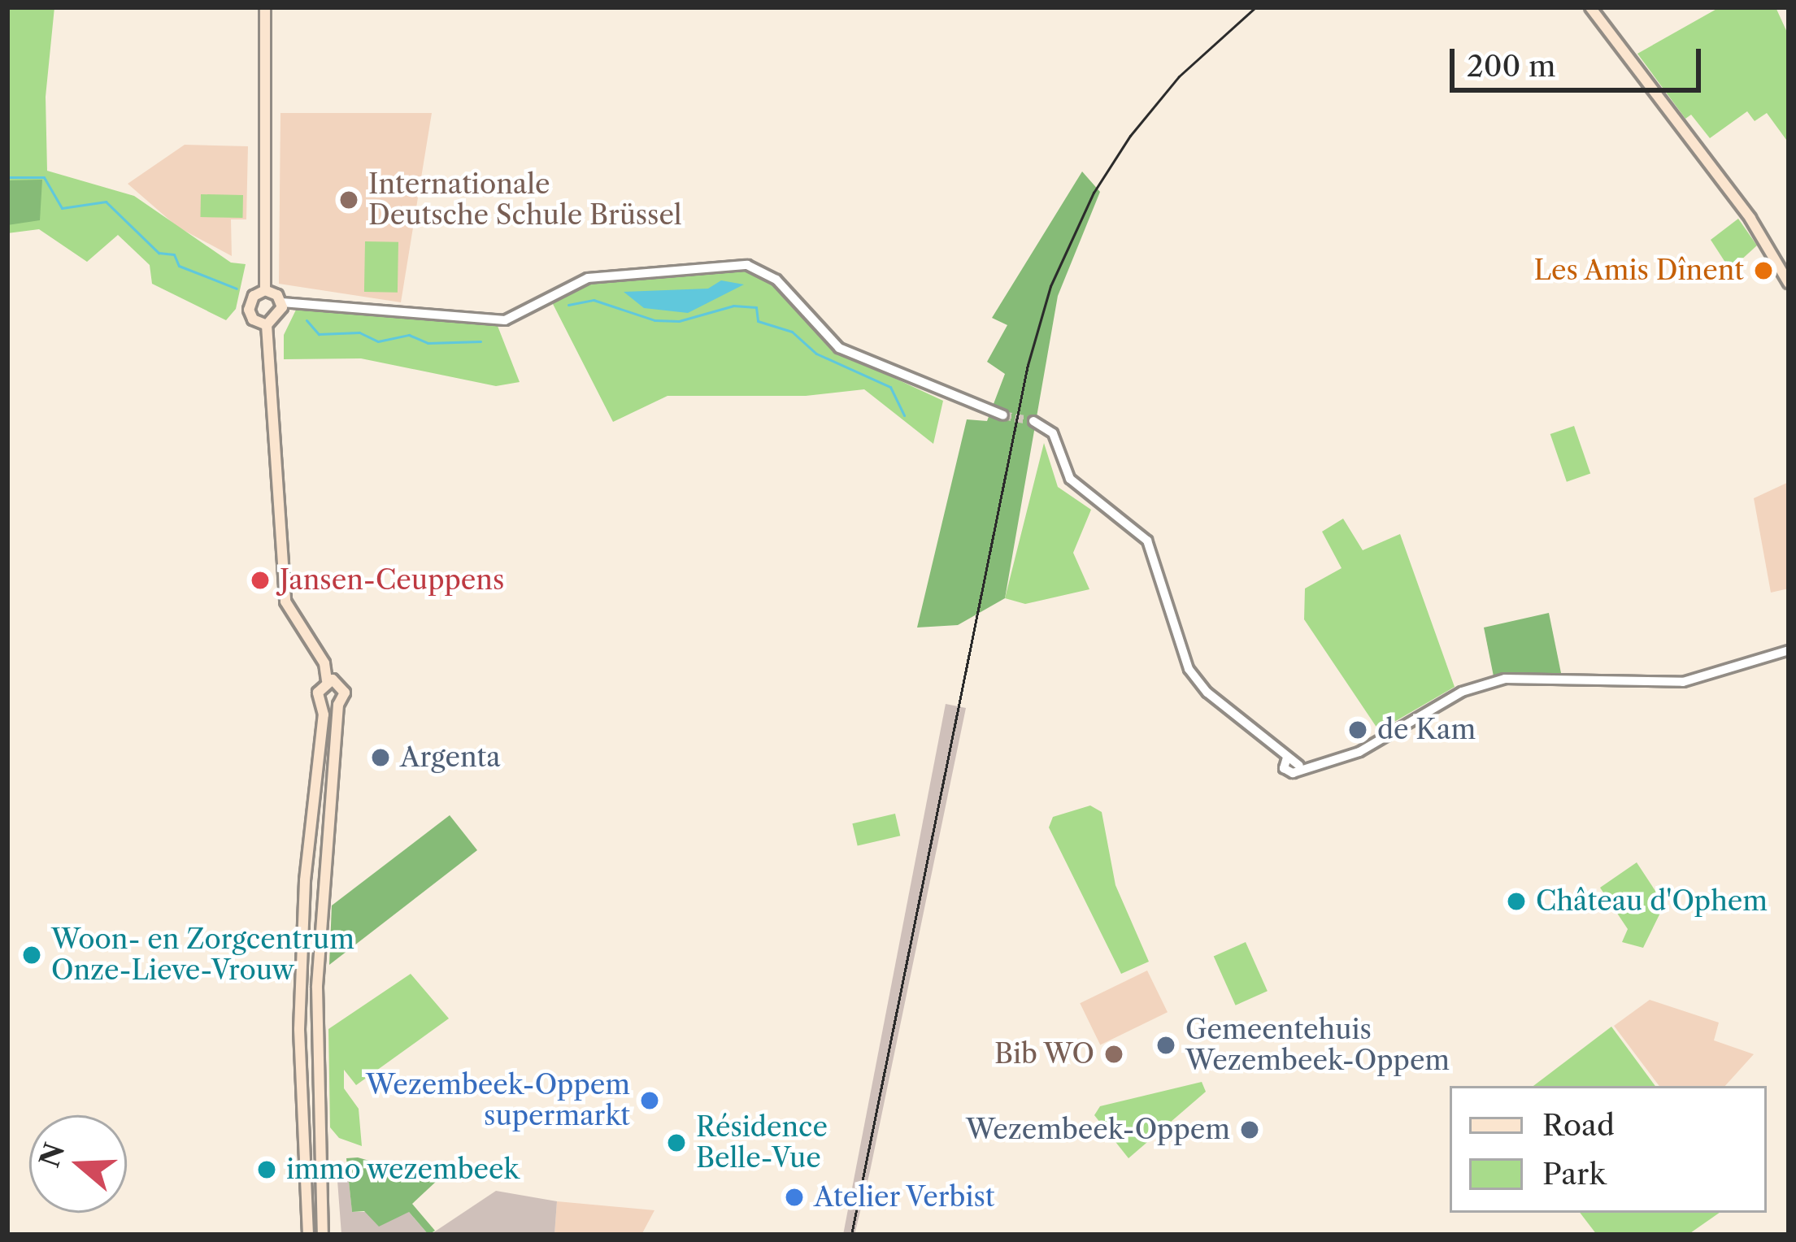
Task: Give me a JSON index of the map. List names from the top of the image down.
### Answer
{
  "places": [
    "Internationale Deutsche Schule Brüssel",
    "Les Amis Dînent",
    "Jansen-Ceuppens",
    "de Kam",
    "Argenta",
    "Château d'Ophem",
    "Woon- en Zorgcentrum Onze-Lieve-Vrouw",
    "Gemeentehuis Wezembeek-Oppem",
    "Bib WO",
    "Wezembeek-Oppem supermarkt",
    "Wezembeek-Oppem",
    "Résidence Belle-Vue",
    "immo wezembeek",
    "Atelier Verbist"
  ],
  "legend": ["Road", "Park"],
  "scale_bar": "200 m",
  "north": "left"
}
